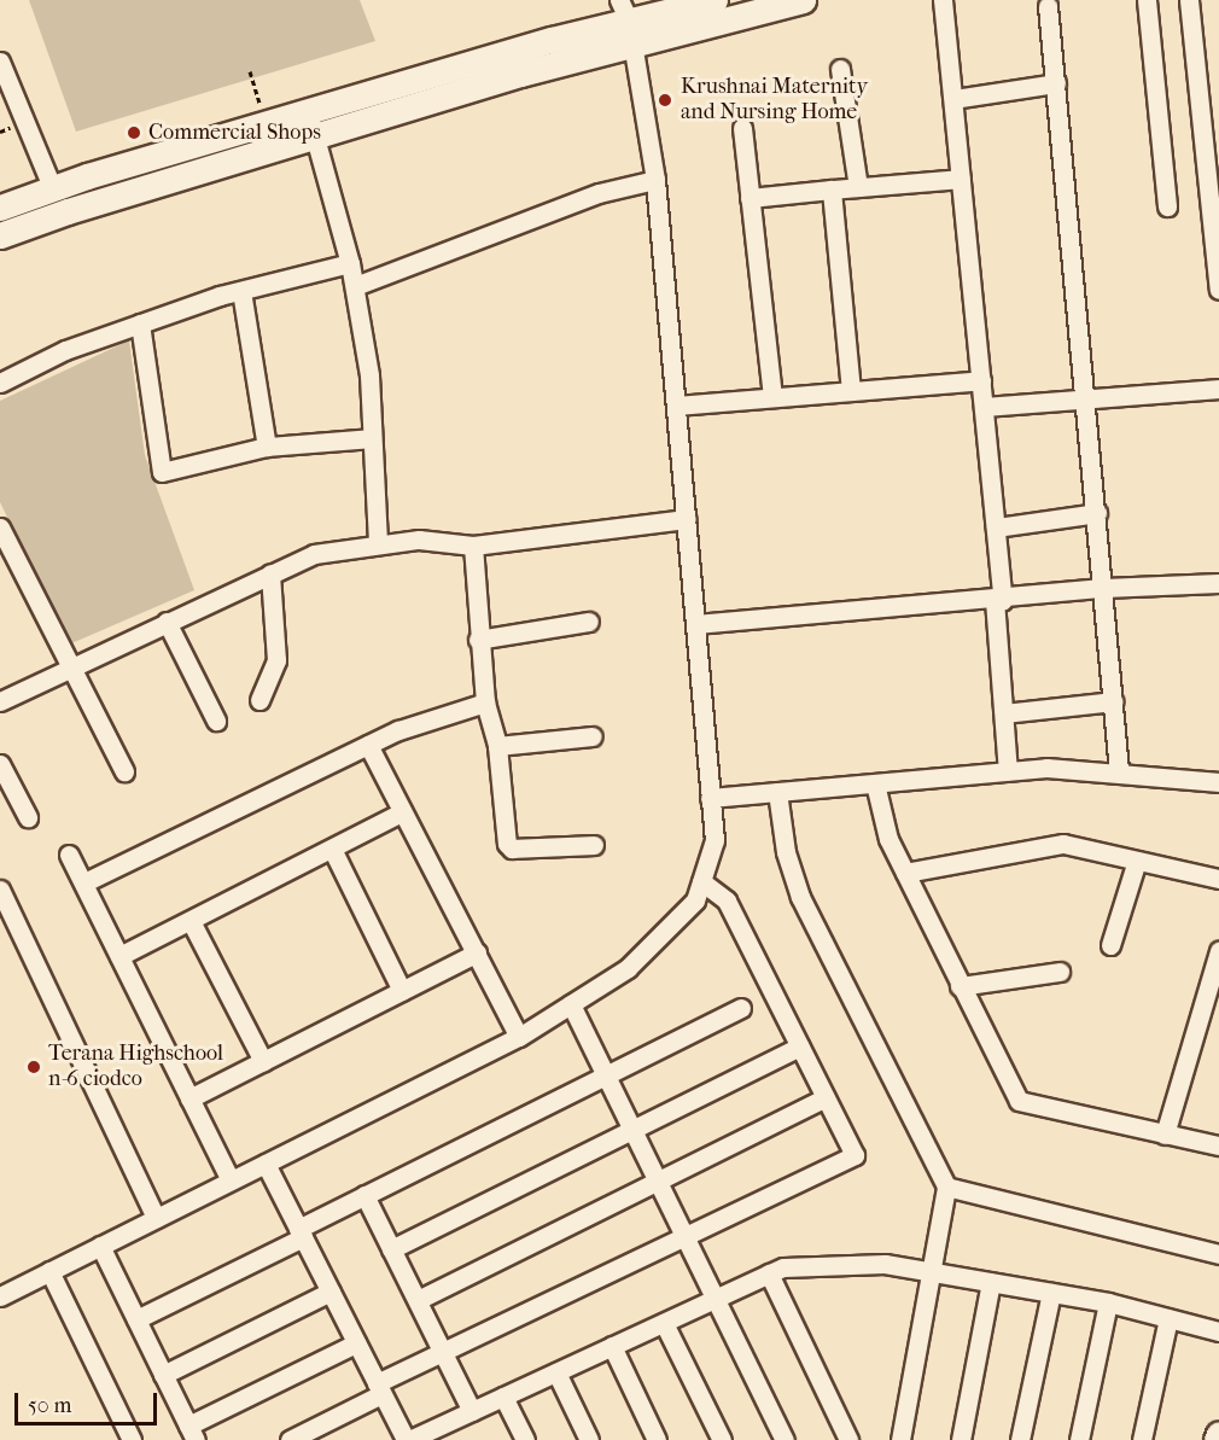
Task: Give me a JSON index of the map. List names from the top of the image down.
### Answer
{
  "places": ["Krushnai Maternity and Nursing Home", "Commercial Shops", "Terana Highschool n-6 ciodco"],
  "scale_bar": "50 m"
}
